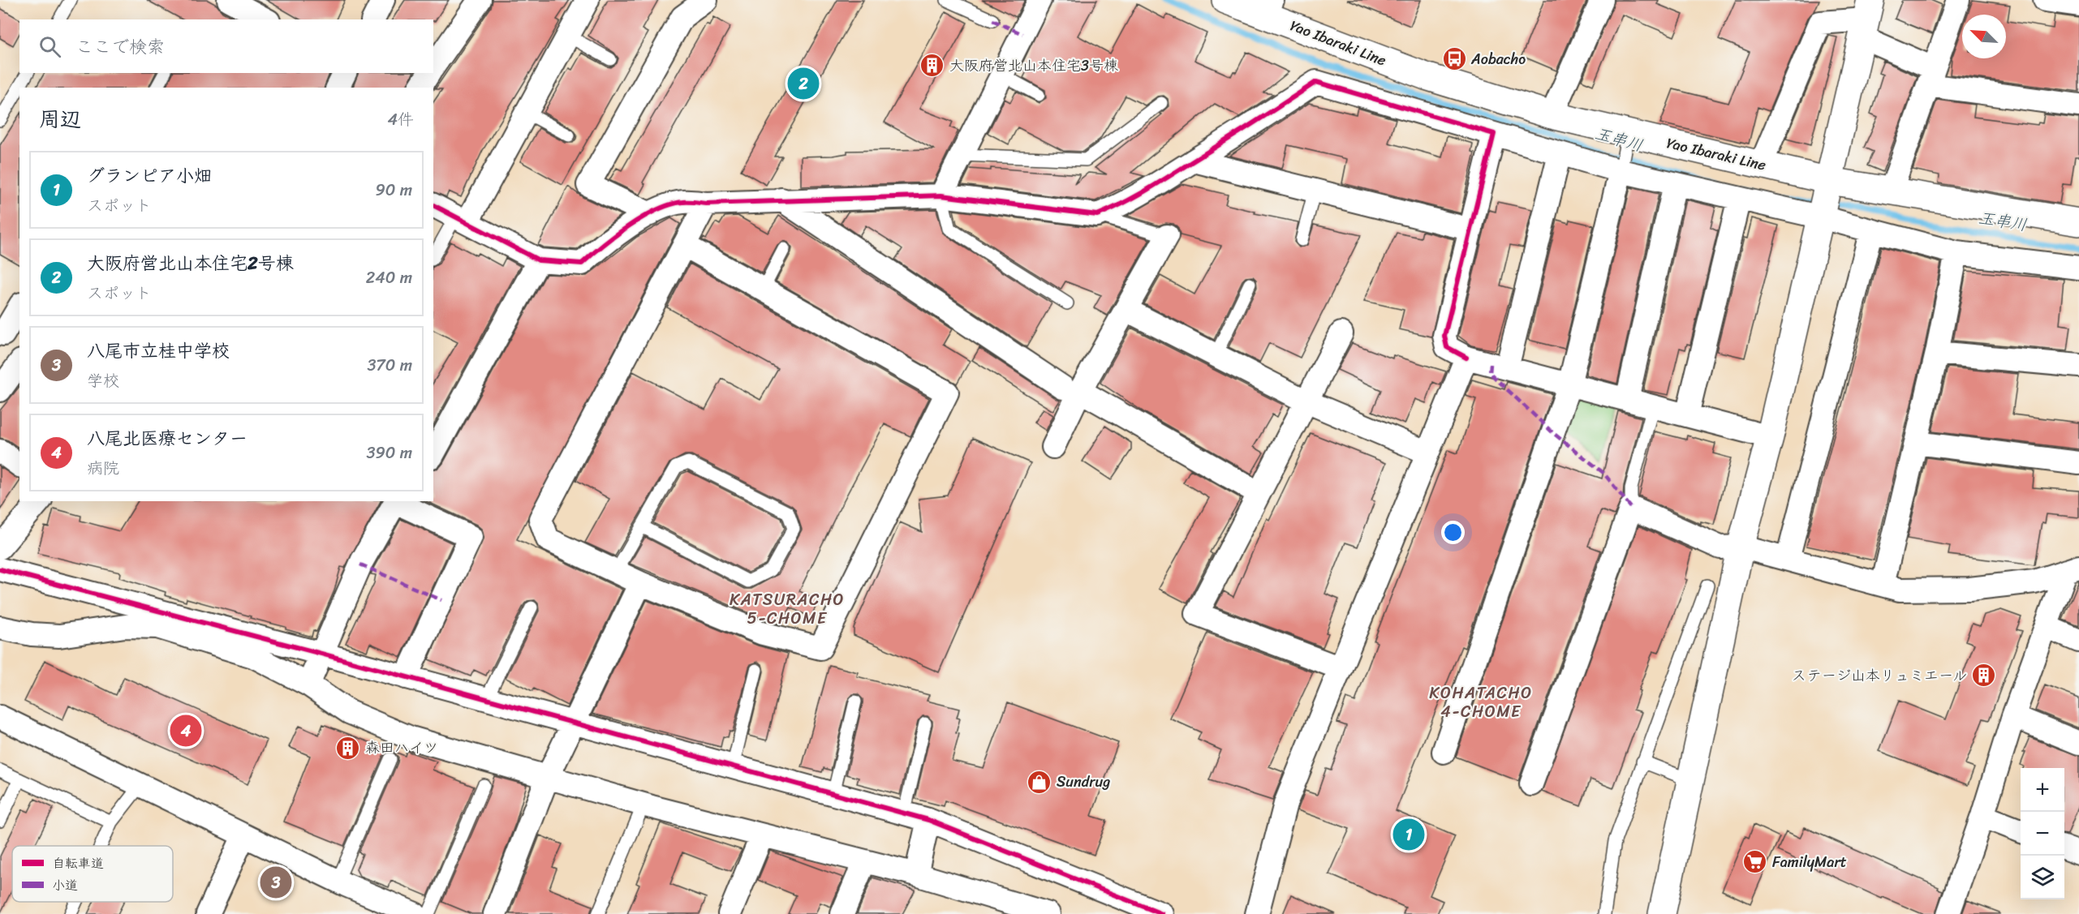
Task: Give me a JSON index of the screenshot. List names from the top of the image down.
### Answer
{
  "streets": {
    "main road": ["Yao Ibaraki Line"]
  },
  "districts": ["KATSURACHO 5-CHOME", "KOHATACHO 4-CHOME"],
  "water": ["玉串川"],
  "places": {
    "bus stop": ["Aobacho"],
    "building": ["大阪府営北山本住宅3号棟", "ステージ山本リュミエール", "森田ハイツ"],
    "shop": ["Sundrug"],
    "supermarket": ["FamilyMart"]
  },
  "legend": ["自転車道", "小道"],
  "north": "top left",
  "page": {
    "search": "ここで検索",
    "pins": [
      "2",
      "4",
      "1",
      "3"
    ],
    "heading": ["周辺", "4件"],
    "list": [
      {
        "mark": "1",
        "name": "グランピア小畑",
        "note": "スポット",
        "value": "90 m"
      },
      {
        "mark": "2",
        "name": "大阪府営北山本住宅2号棟",
        "note": "スポット",
        "value": "240 m"
      },
      {
        "mark": "3",
        "name": "八尾市立桂中学校",
        "note": "学校",
        "value": "370 m"
      },
      {
        "mark": "4",
        "name": "八尾北医療センター",
        "note": "病院",
        "value": "390 m"
      }
    ],
    "map_buttons": ["+", "−"]
  }
}
